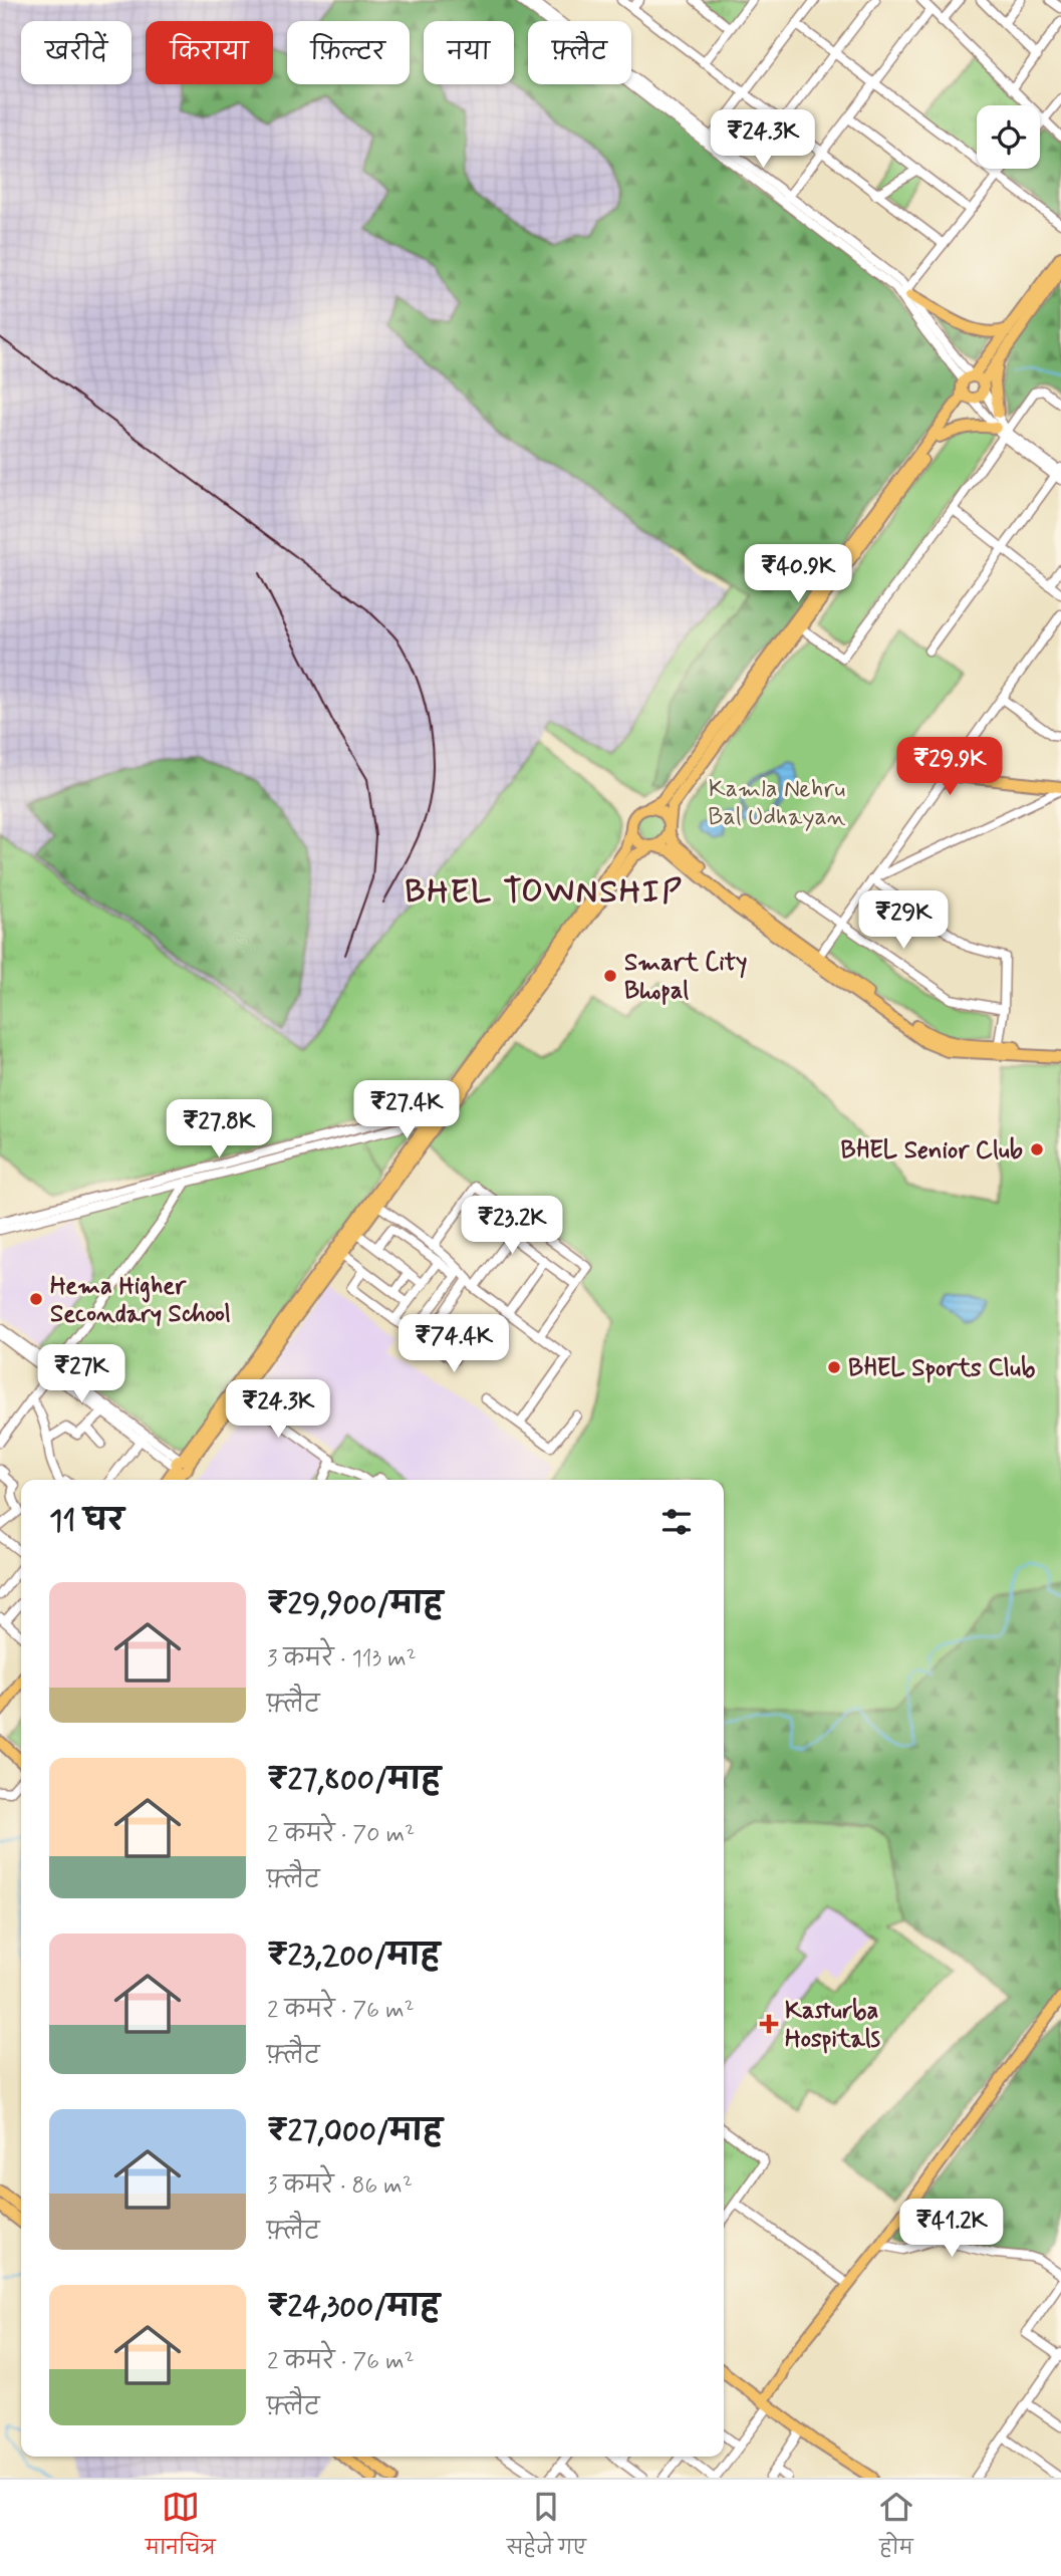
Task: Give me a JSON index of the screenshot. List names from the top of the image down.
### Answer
{
  "districts": ["BHEL TOWNSHIP"],
  "parks": ["Kamla Nehru Bal Udhayan"],
  "places": {
    "other": [
      "Smart City Bhopal",
      "BHEL Senior Club",
      "Hema Higher Secondary School",
      "BHEL Sports Club"
    ],
    "health": ["Kasturba Hospitals"]
  },
  "page": {
    "chip": [
      "खरीदें",
      "किराया",
      "फ़िल्टर",
      "नया",
      "फ़्लैट"
    ],
    "price": [
      "₹24.3K",
      "₹40.9K",
      "₹29.9K",
      "₹29K",
      "₹27.4K",
      "₹27.8K",
      "₹23.2K",
      "₹74.4K",
      "₹27K",
      "₹24.3K",
      "₹41.2K"
    ],
    "heading": "11 घर",
    "list": [
      {
        "name": "₹29,900/माह",
        "note": "3 कमरे · 113 m² · फ़्लैट"
      },
      {
        "name": "₹27,800/माह",
        "note": "2 कमरे · 70 m² · फ़्लैट"
      },
      {
        "name": "₹23,200/माह",
        "note": "2 कमरे · 76 m² · फ़्लैट"
      },
      {
        "name": "₹27,000/माह",
        "note": "3 कमरे · 86 m² · फ़्लैट"
      },
      {
        "name": "₹24,300/माह",
        "note": "2 कमरे · 76 m² · फ़्लैट"
      }
    ],
    "tabs": ["मानचित्र", "सहेजे गए", "होम"]
  }
}
